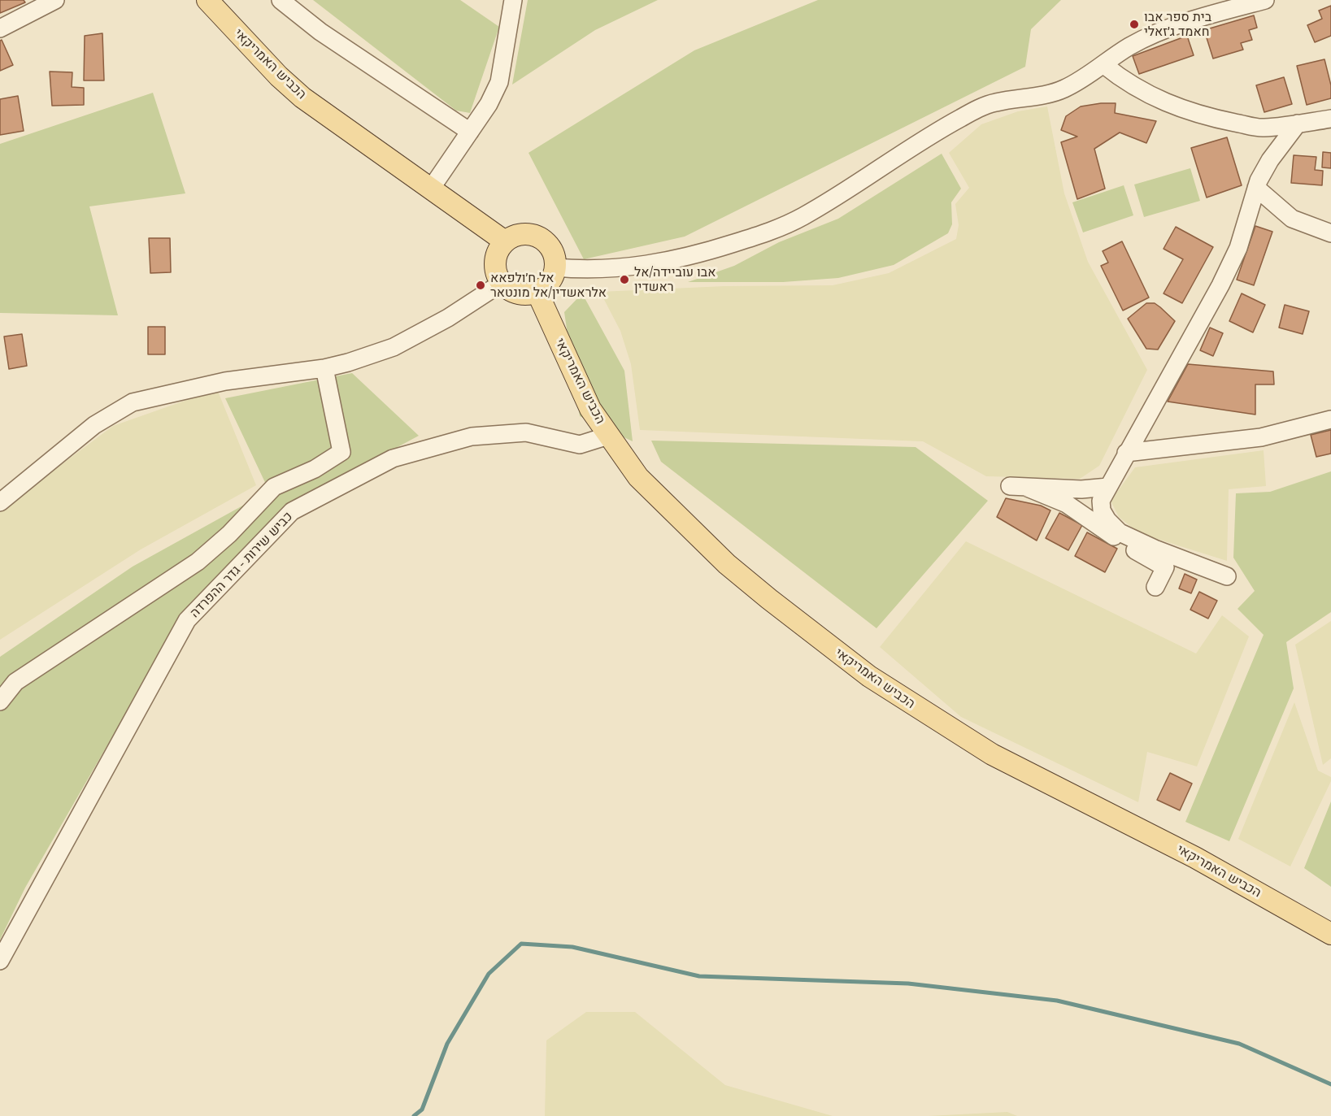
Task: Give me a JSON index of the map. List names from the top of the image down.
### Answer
{
  "streets": {
    "main road": ["הכביש האמריקאי"],
    "street": ["כביש שירות - גדר ההפרדה"]
  },
  "crossings": [
    ["הכביש האמריקאי", "כביש שירות - גדר ההפרדה"]
  ],
  "places": ["בית ספר אבו חאמד ג׳זאלי", "אבו עוביידה/אל ראשדין", "אל ח׳ולפאא אלראשדין/אל מונטאר"]
}
